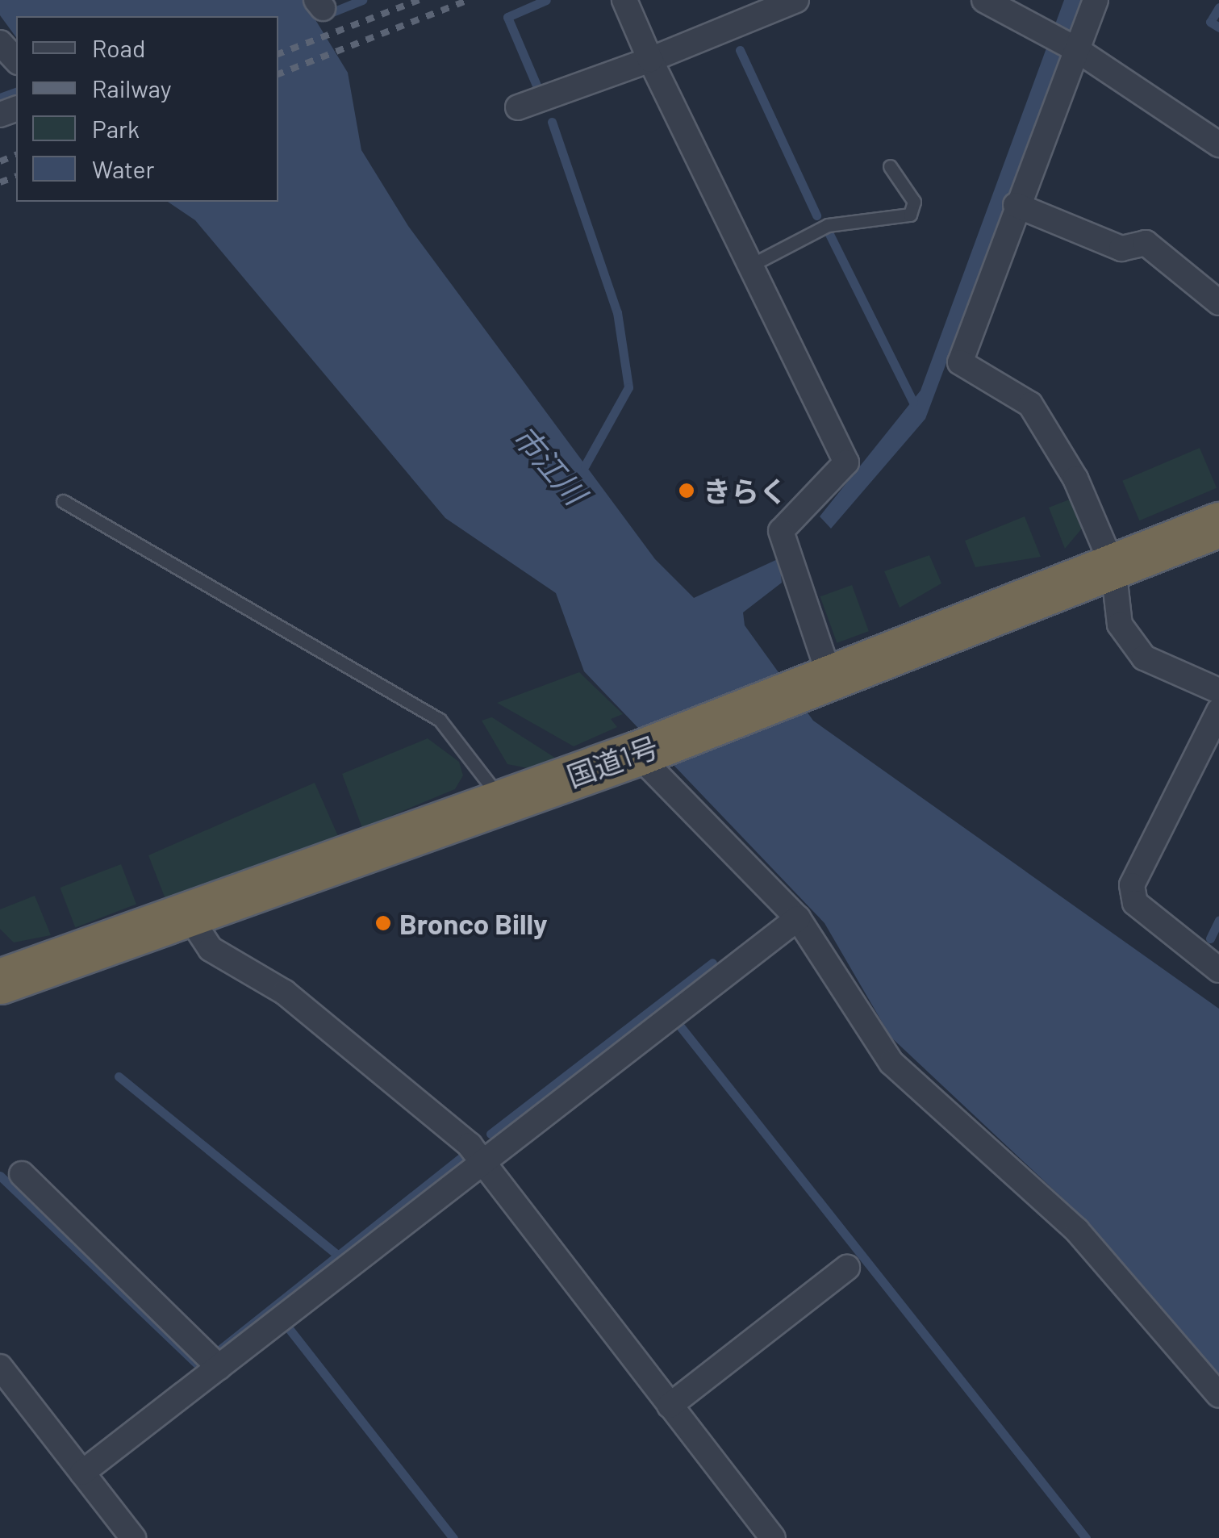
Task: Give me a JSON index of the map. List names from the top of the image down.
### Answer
{
  "streets": {
    "highway": ["国道1号"]
  },
  "water": ["市江川"],
  "places": ["きらく", "Bronco Billy"],
  "legend": [
    "Road",
    "Railway",
    "Park",
    "Water"
  ]
}
